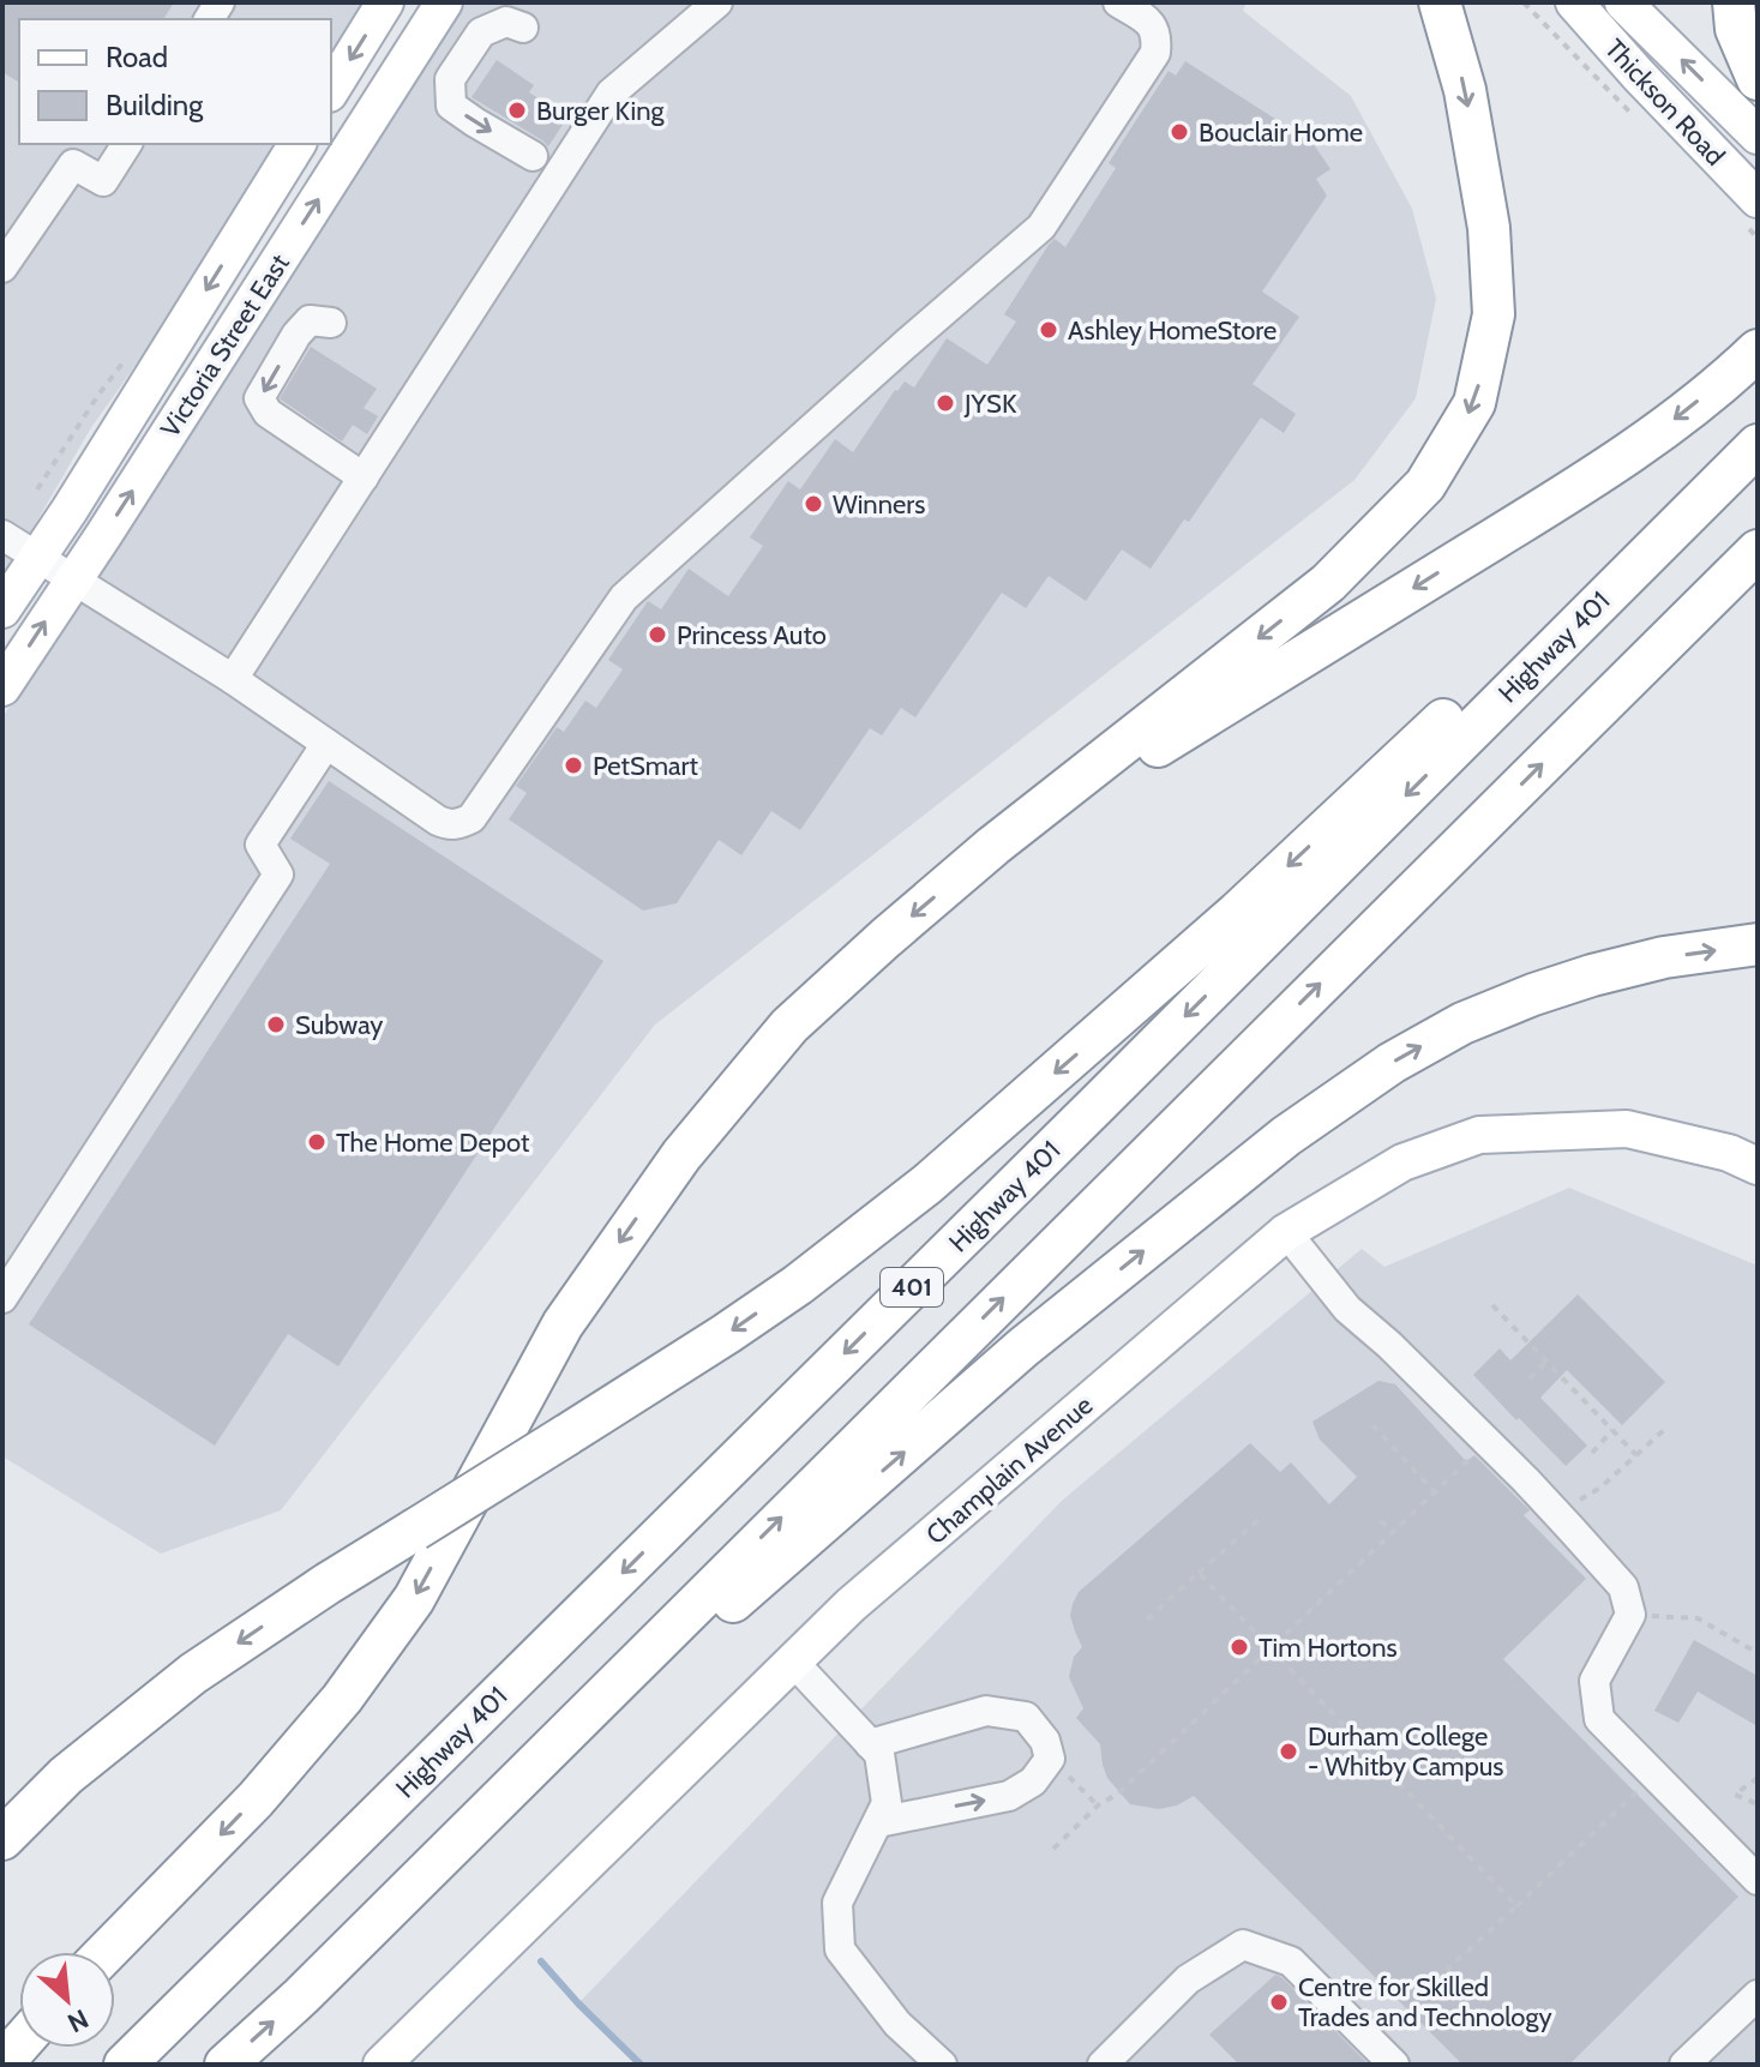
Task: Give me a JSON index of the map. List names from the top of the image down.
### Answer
{
  "streets": {
    "highway": ["Highway 401", "401"],
    "main road": ["Thickson Road", "Victoria Street East", "Champlain Avenue"]
  },
  "places": [
    "Burger King",
    "Bouclair Home",
    "Ashley HomeStore",
    "JYSK",
    "Winners",
    "Princess Auto",
    "PetSmart",
    "Subway",
    "The Home Depot",
    "Tim Hortons",
    "Durham College - Whitby Campus",
    "Centre for Skilled Trades and Technology"
  ],
  "legend": ["Road", "Building"],
  "north": "bottom right"
}
